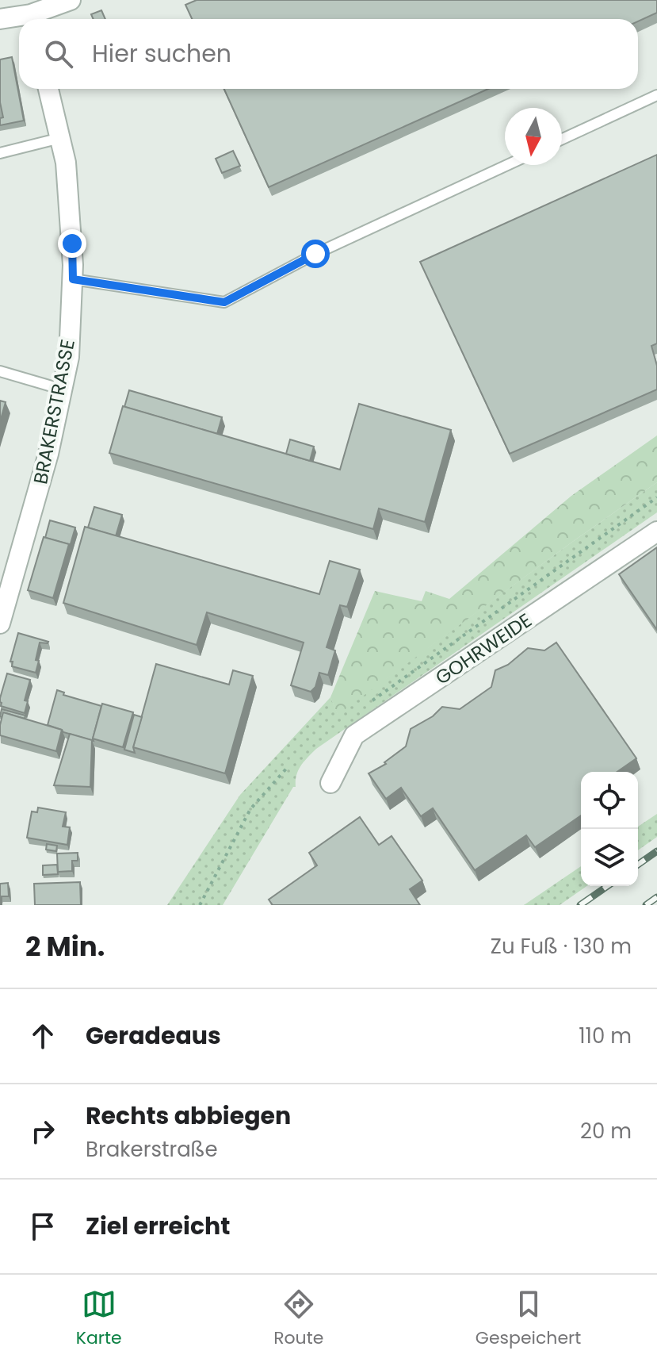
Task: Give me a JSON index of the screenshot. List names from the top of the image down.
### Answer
{
  "streets": {
    "street": ["BRAKERSTRASSE", "GOHRWEIDE"]
  },
  "north": "bottom",
  "page": {
    "search": "Hier suchen",
    "heading": ["2 Min.", "Zu Fuß · 130 m"],
    "list": [
      ["Geradeaus", "110 m"],
      ["Rechts abbiegen", "Brakerstraße", "20 m"],
      "Ziel erreicht"
    ],
    "nav": ["Karte", "Route", "Gespeichert"]
  }
}
